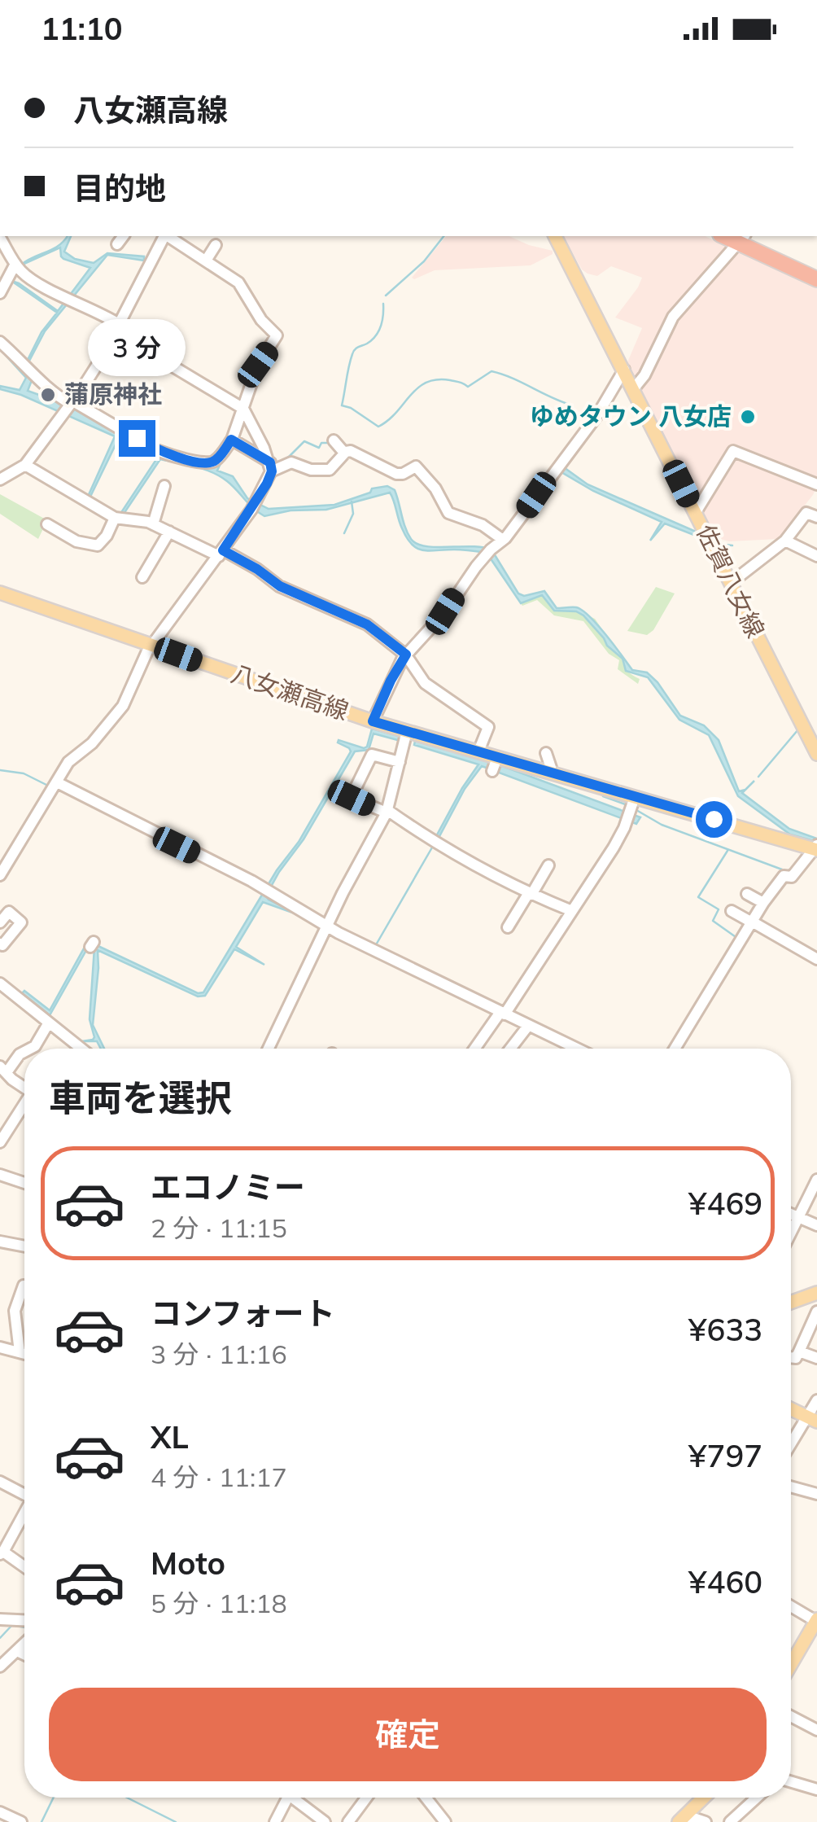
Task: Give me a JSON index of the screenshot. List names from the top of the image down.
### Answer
{
  "streets": {
    "main road": ["佐賀八女線", "八女瀬高線"]
  },
  "places": ["蒲原神社", "ゆめタウン 八女店"],
  "page": {
    "status": "11:10",
    "banner": ["八女瀬高線", "目的地"],
    "bubble": "3 分",
    "heading": "車両を選択",
    "list": [
      {
        "name": "エコノミー",
        "note": "2 分 · 11:15",
        "value": "¥469"
      },
      {
        "name": "コンフォート",
        "note": "3 分 · 11:16",
        "value": "¥633"
      },
      {
        "name": "XL",
        "note": "4 分 · 11:17",
        "value": "¥797"
      },
      {
        "name": "Moto",
        "note": "5 分 · 11:18",
        "value": "¥460"
      }
    ],
    "buttons": "確定"
  }
}
